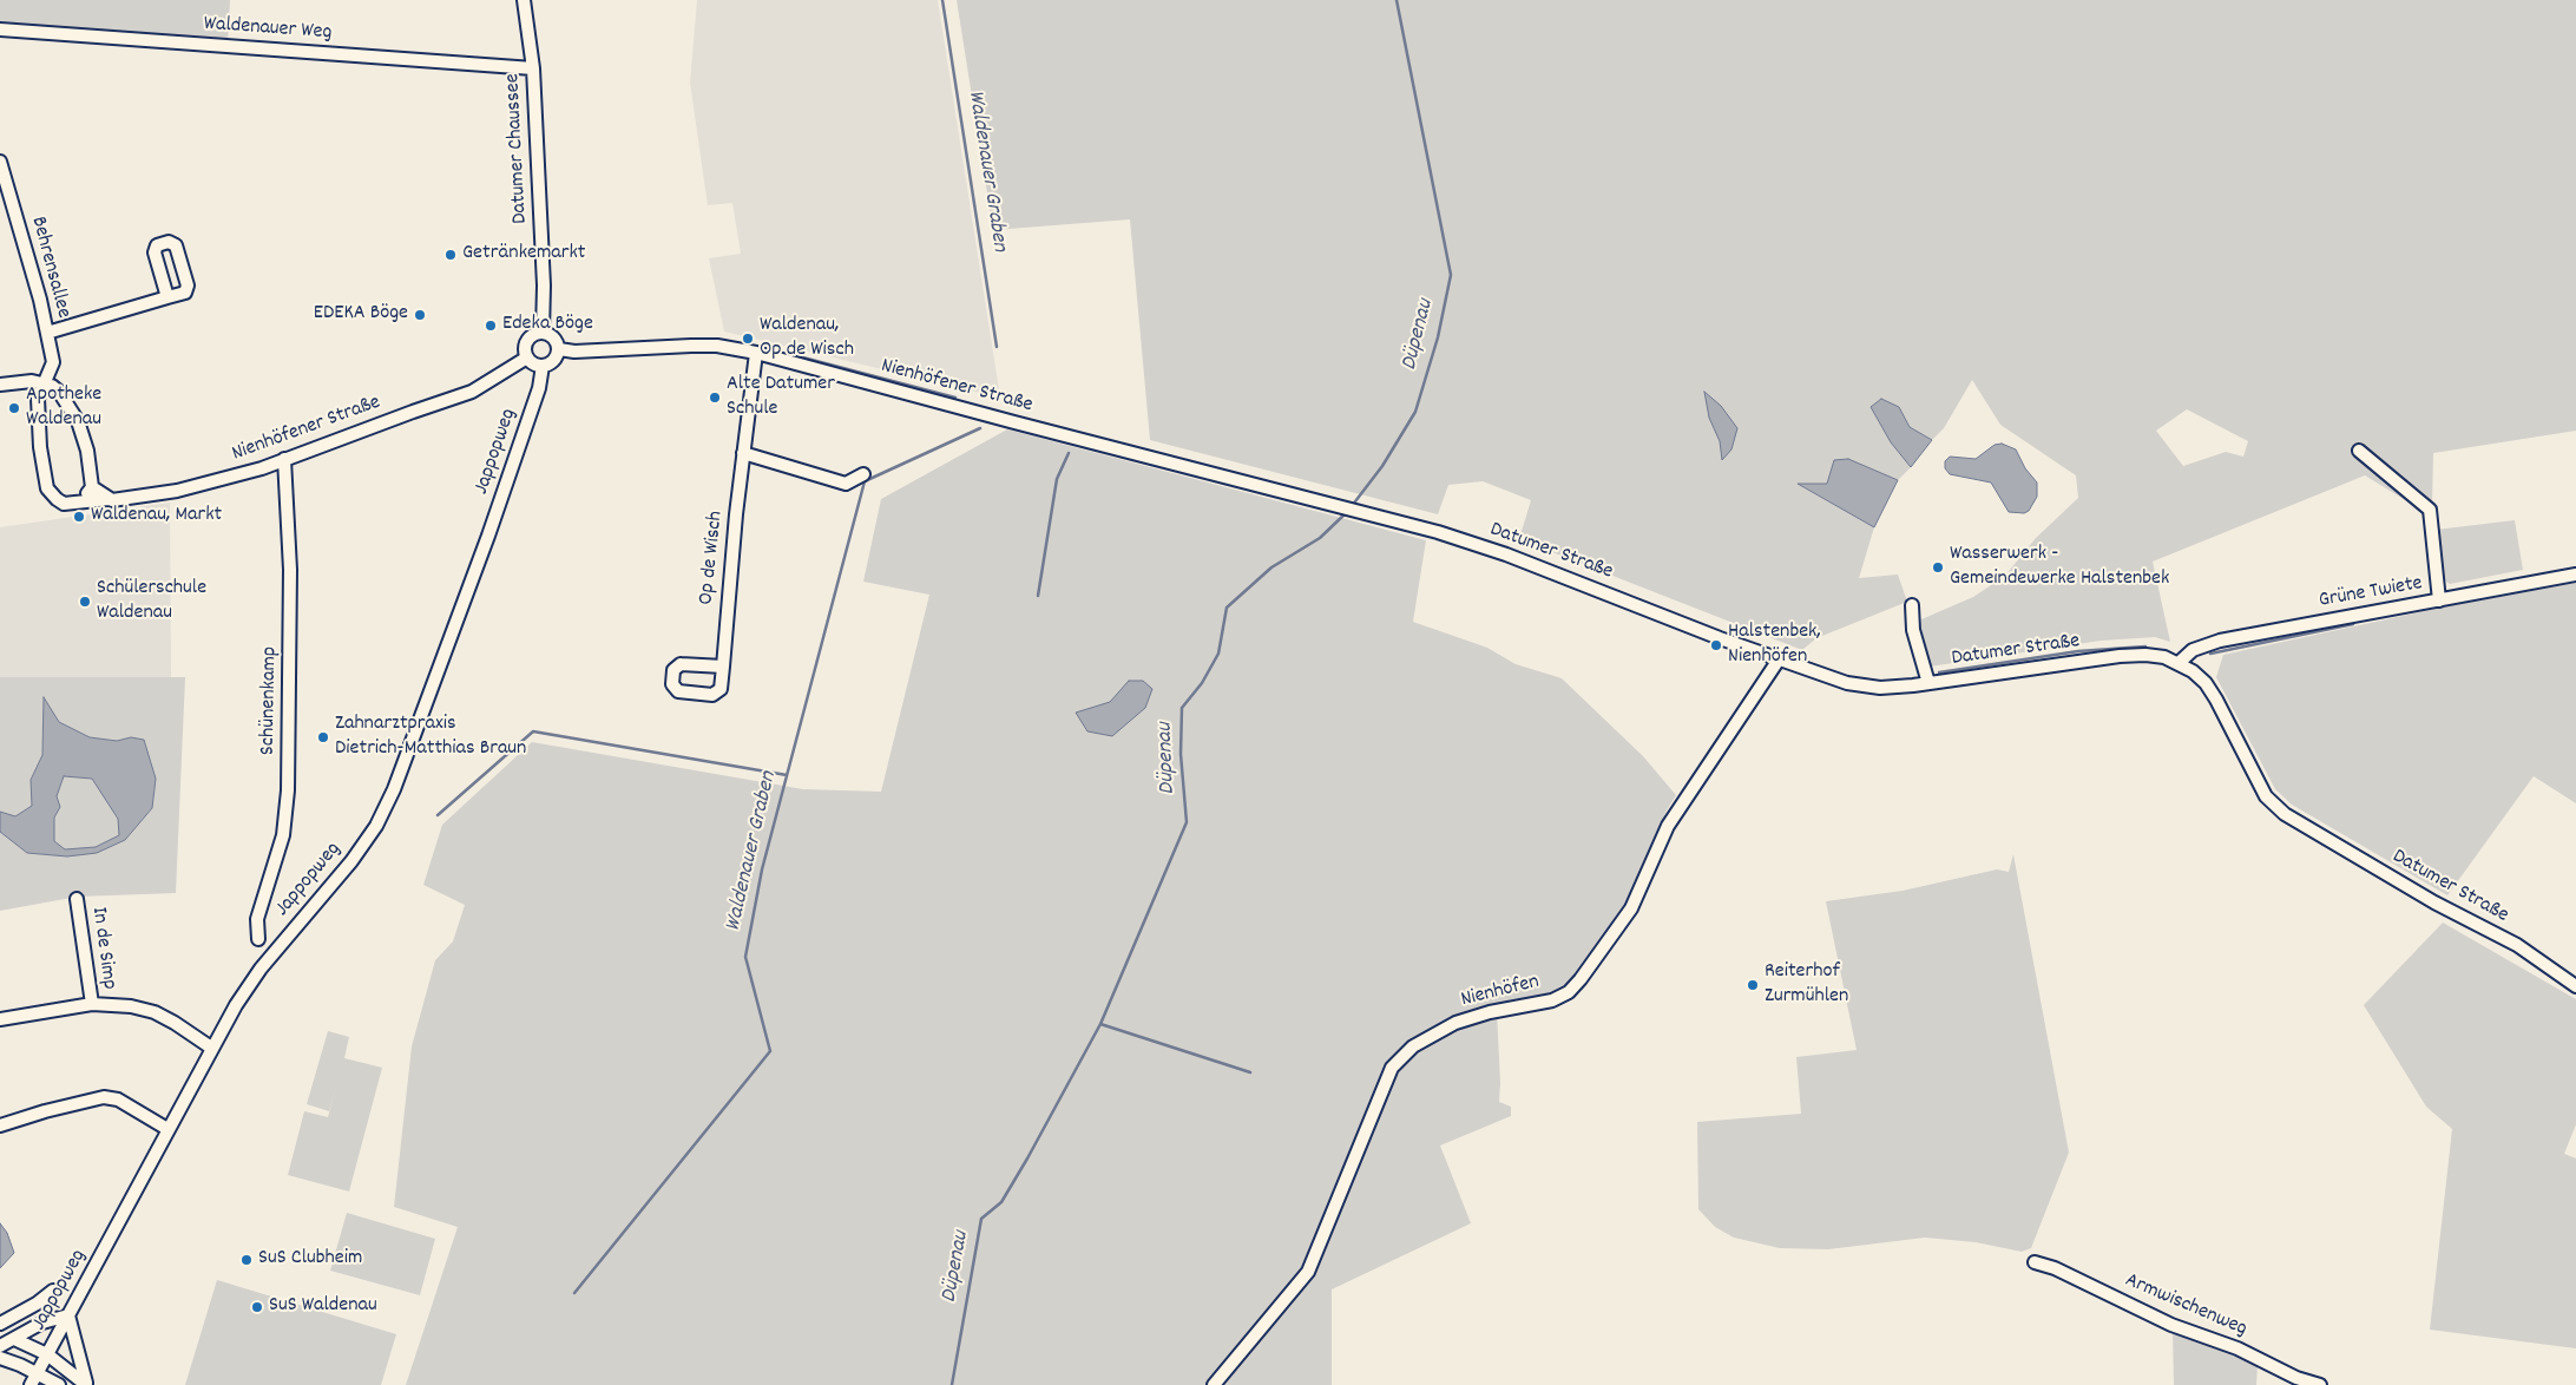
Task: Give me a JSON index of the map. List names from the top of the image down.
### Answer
{
  "streets": {
    "street": [
      "Waldenauer Weg",
      "Datumer Chaussee",
      "Behrensallee",
      "Nienhöfener Straße",
      "Jappopweg",
      "Datumer Straße",
      "Op de Wisch",
      "Grüne Twiete",
      "Schünenkamp",
      "In de Simp",
      "Nienhöfen",
      "Armwischenweg"
    ]
  },
  "crossings": [
    ["Waldenauer Weg", "Datumer Chaussee"],
    ["Datumer Chaussee", "Nienhöfener Straße"],
    ["Datumer Chaussee", "Jappopweg"],
    ["Behrensallee", "Nienhöfener Straße"],
    ["Nienhöfener Straße", "Jappopweg"],
    ["Nienhöfener Straße", "Datumer Straße"],
    ["Nienhöfener Straße", "Op de Wisch"],
    ["Nienhöfener Straße", "Schünenkamp"],
    ["Jappopweg", "In de Simp"],
    ["Datumer Straße", "Grüne Twiete"],
    ["Datumer Straße", "Nienhöfen"]
  ],
  "water": ["Waldenauer Graben", "Düpenau"],
  "places": [
    "Getränkemarkt",
    "EDEKA Böge",
    "Edeka Böge",
    "Waldenau, Op de Wisch",
    "Alte Datumer Schule",
    "Apotheke Waldenau",
    "Waldenau, Markt",
    "Wasserwerk - Gemeindewerke Halstenbek",
    "Schülerschule Waldenau",
    "Halstenbek, Nienhöfen",
    "Zahnarztpraxis Dietrich-Matthias Braun",
    "Reiterhof Zurmühlen",
    "SuS Clubheim",
    "SuS Waldenau"
  ]
}
